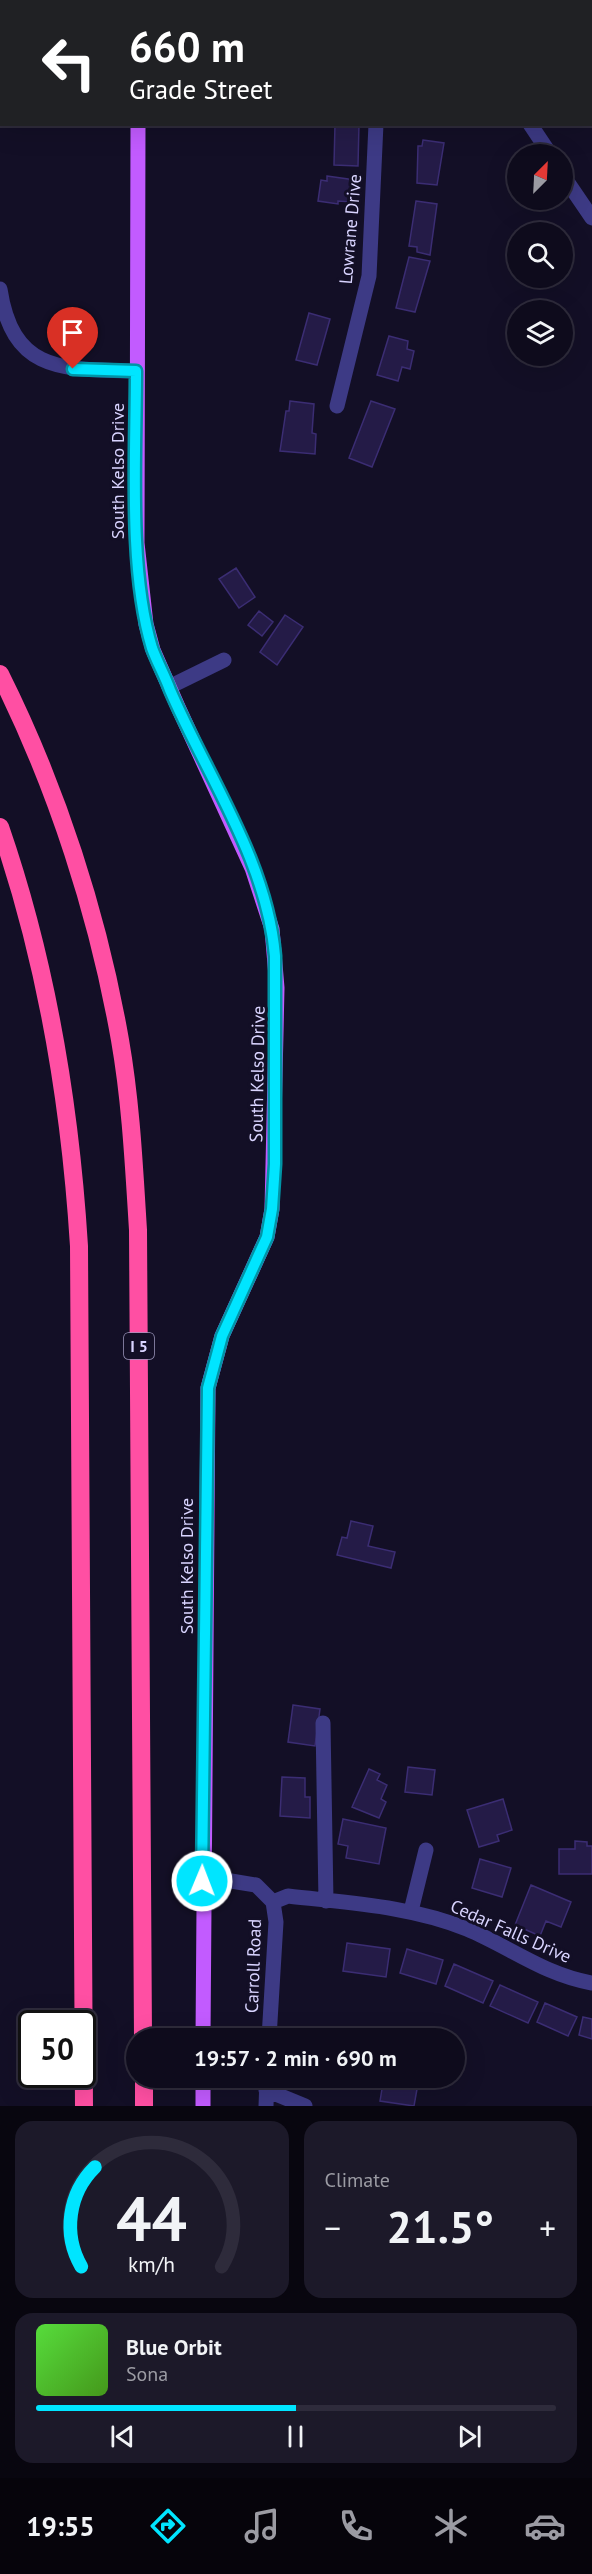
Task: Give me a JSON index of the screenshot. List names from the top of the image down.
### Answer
{
  "streets": {
    "highway": ["I 5"],
    "main road": ["South Kelso Drive"],
    "street": ["Lowrane Drive", "Cedar Falls Drive", "Carroll Road"]
  },
  "crossings": [
    ["South Kelso Drive", "Carroll Road"],
    ["Cedar Falls Drive", "Carroll Road"]
  ],
  "north": "top right",
  "page": {
    "turn": ["660 m", "Grade Street"],
    "limit": "50",
    "trip": "19:57 · 2 min · 690 m",
    "tile": "Climate",
    "heat": ["−", "21.5°", "+"],
    "song": ["Blue Orbit", "Sona"],
    "tabs": "19:55",
    "gauge": ["44", "km/h"]
  }
}
